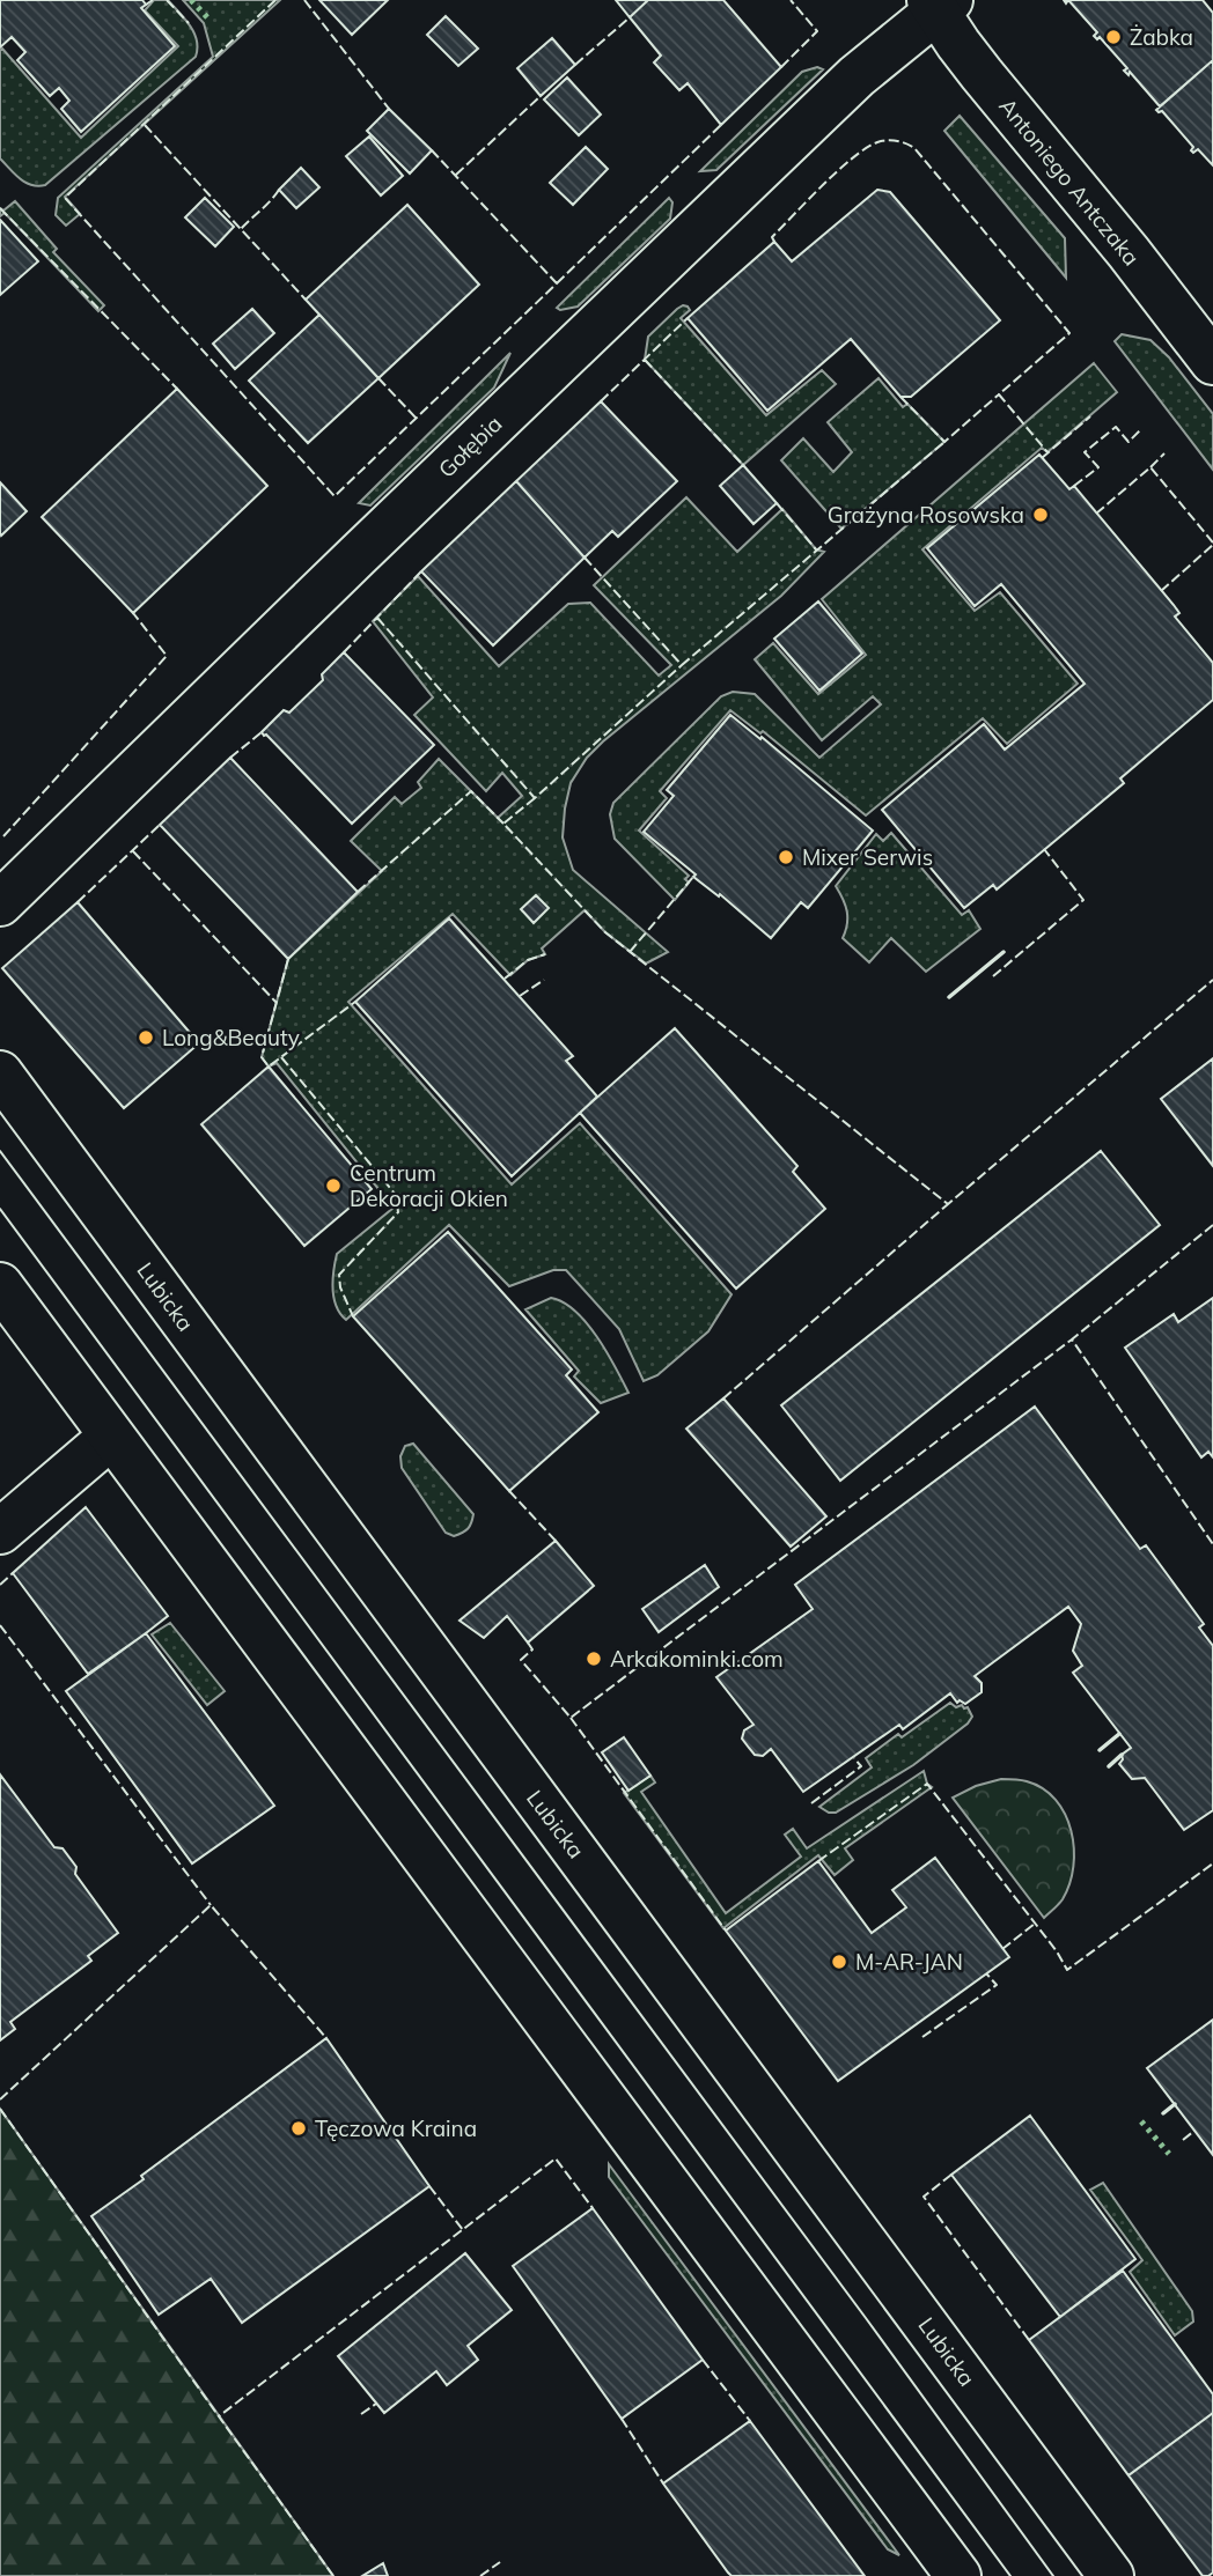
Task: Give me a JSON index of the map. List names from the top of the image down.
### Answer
{
  "streets": {
    "main road": ["Antoniego Antczaka", "Gołębia", "Lubicka"]
  },
  "crossings": [
    ["Antoniego Antczaka", "Gołębia"]
  ],
  "places": [
    "Żabka",
    "Grażyna Rosowska",
    "Mixer Serwis",
    "Long&Beauty",
    "Centrum Dekoracji Okien",
    "Arkakominki.com",
    "M-AR-JAN",
    "Tęczowa Kraina"
  ]
}
